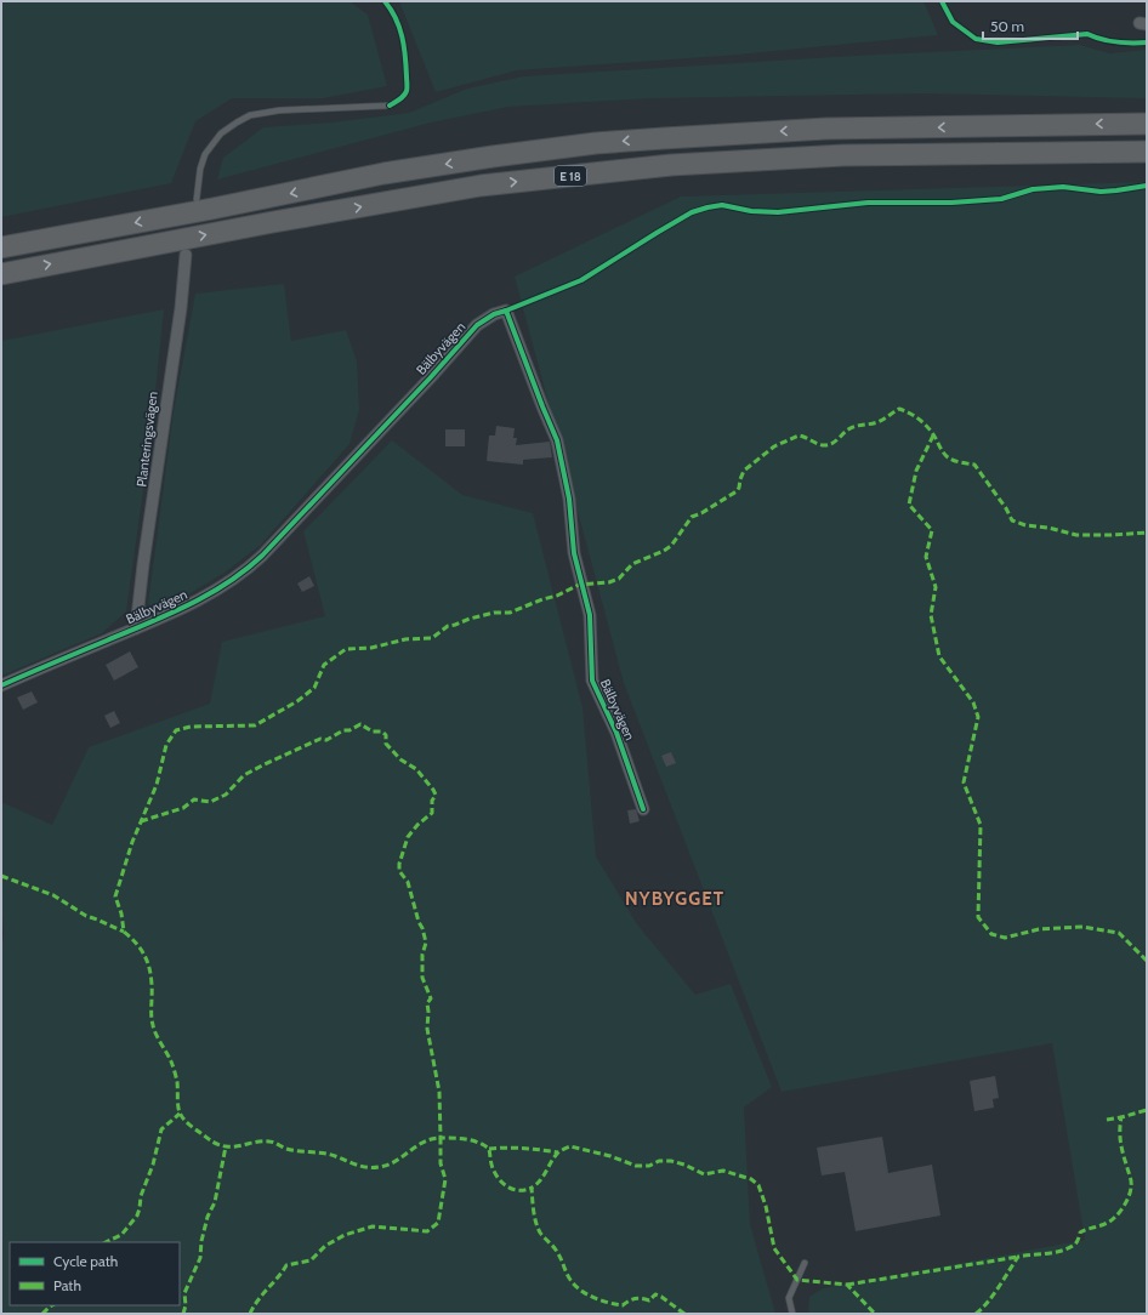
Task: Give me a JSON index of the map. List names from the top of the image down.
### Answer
{
  "streets": {
    "highway": ["E 18"],
    "street": ["Bälbyvägen", "Planteringsvägen"]
  },
  "crossings": [
    ["Bälbyvägen", "Planteringsvägen"]
  ],
  "districts": ["NYBYGGET"],
  "legend": ["Cycle path", "Path"],
  "scale_bar": "50 m"
}
